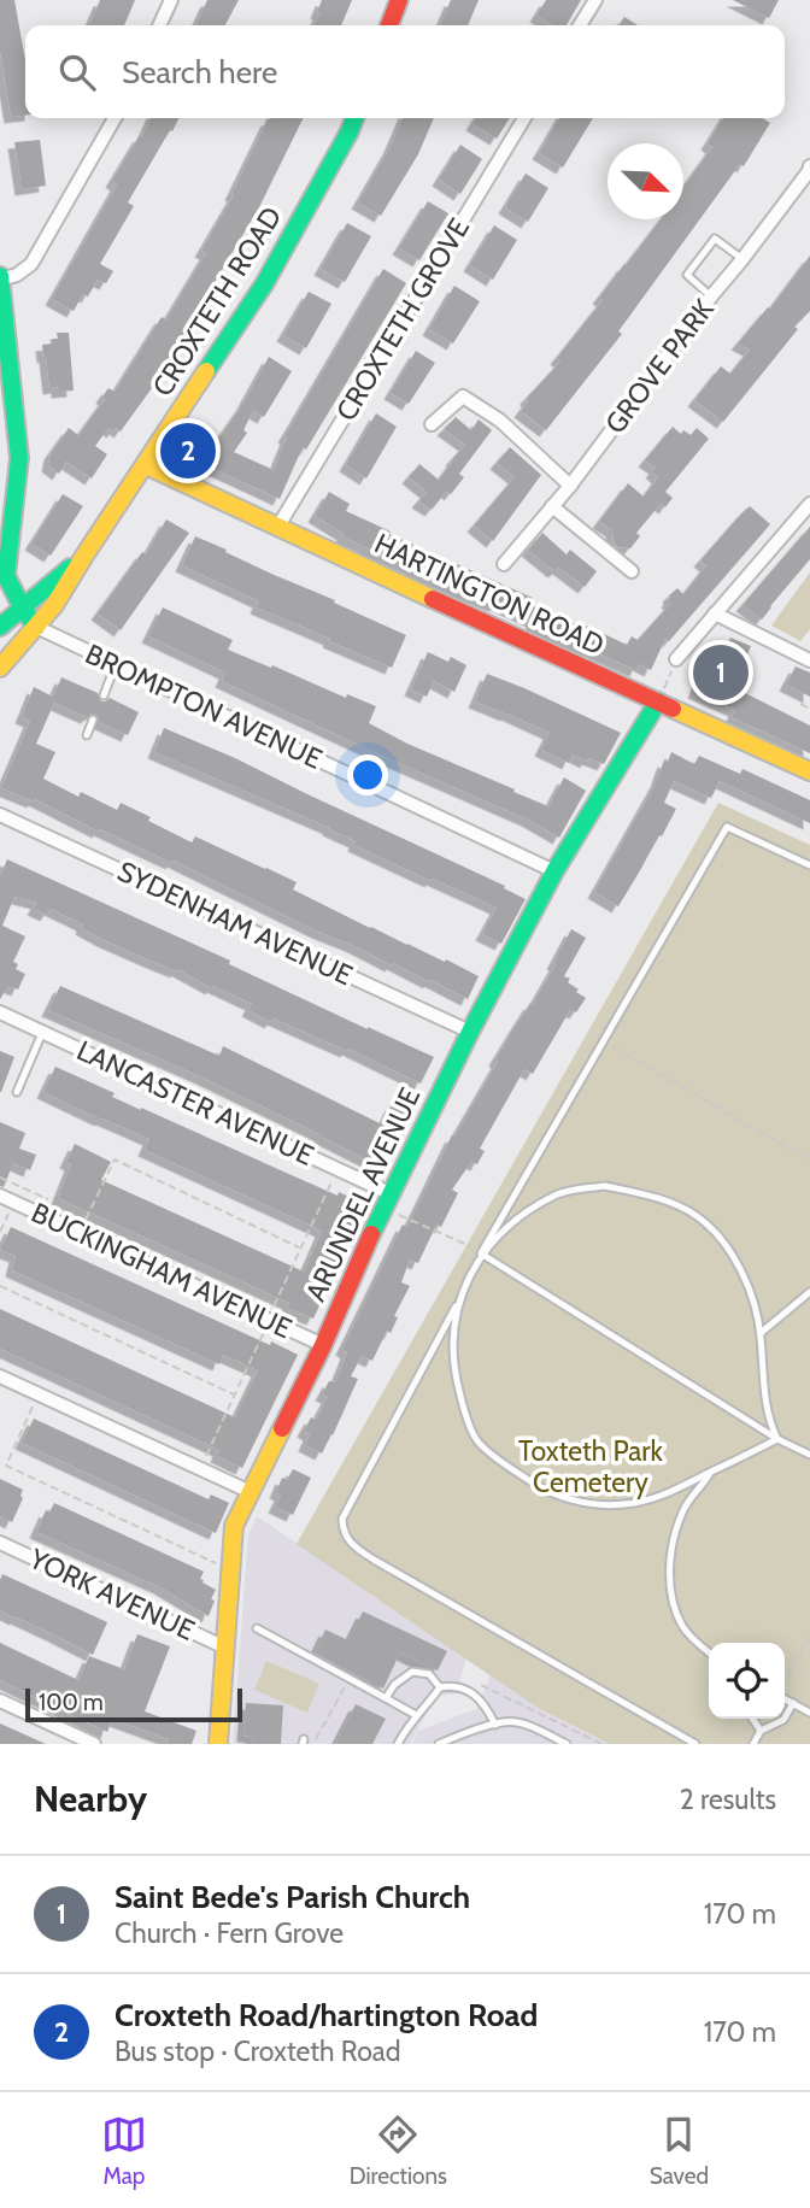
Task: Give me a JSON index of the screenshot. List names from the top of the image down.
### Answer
{
  "streets": {
    "street": [
      "CROXTETH ROAD",
      "CROXTETH GROVE",
      "GROVE PARK",
      "HARTINGTON ROAD",
      "BROMPTON AVENUE",
      "SYDENHAM AVENUE",
      "LANCASTER AVENUE",
      "ARUNDEL AVENUE",
      "BUCKINGHAM AVENUE",
      "YORK AVENUE"
    ]
  },
  "crossings": [
    ["CROXTETH ROAD", "HARTINGTON ROAD"],
    ["CROXTETH ROAD", "BROMPTON AVENUE"],
    ["CROXTETH GROVE", "HARTINGTON ROAD"],
    ["HARTINGTON ROAD", "ARUNDEL AVENUE"],
    ["BROMPTON AVENUE", "ARUNDEL AVENUE"],
    ["SYDENHAM AVENUE", "ARUNDEL AVENUE"],
    ["LANCASTER AVENUE", "ARUNDEL AVENUE"],
    ["ARUNDEL AVENUE", "BUCKINGHAM AVENUE"],
    ["ARUNDEL AVENUE", "YORK AVENUE"]
  ],
  "parks": ["Toxteth Park Cemetery"],
  "scale_bar": "100 m",
  "north": "bottom right",
  "page": {
    "search": "Search here",
    "pins": ["2", "1"],
    "scale": "100 m",
    "heading": ["Nearby", "2 results"],
    "list": [
      {
        "mark": "1",
        "name": "Saint Bede's Parish Church",
        "note": "Church · Fern Grove",
        "value": "170 m"
      },
      {
        "mark": "2",
        "name": "Croxteth Road/hartington Road",
        "note": "Bus stop · Croxteth Road",
        "value": "170 m"
      }
    ],
    "nav": ["Map", "Directions", "Saved"]
  }
}
